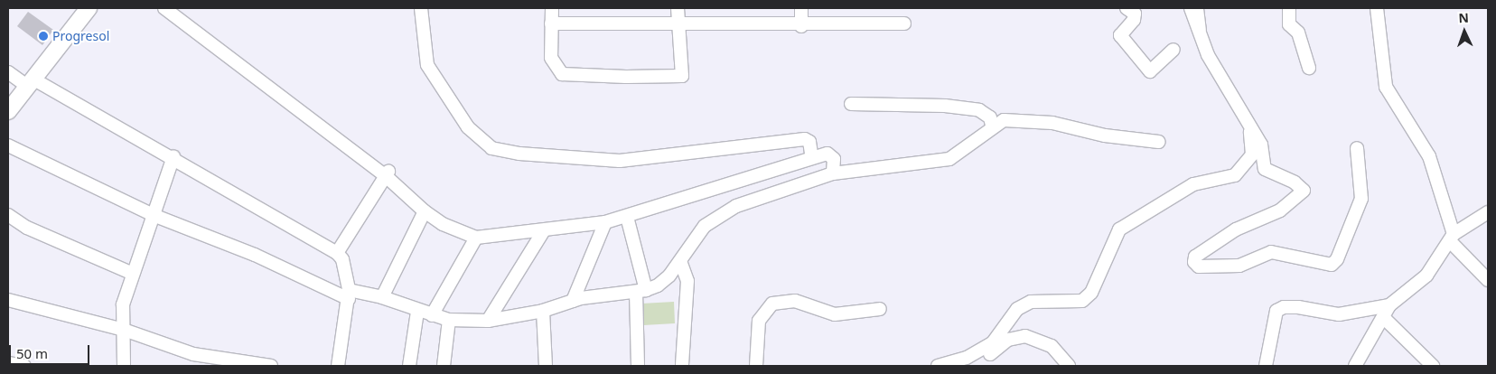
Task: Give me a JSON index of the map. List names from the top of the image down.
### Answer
{
  "places": ["Progresol"],
  "scale_bar": "50 m",
  "north": "top"
}
